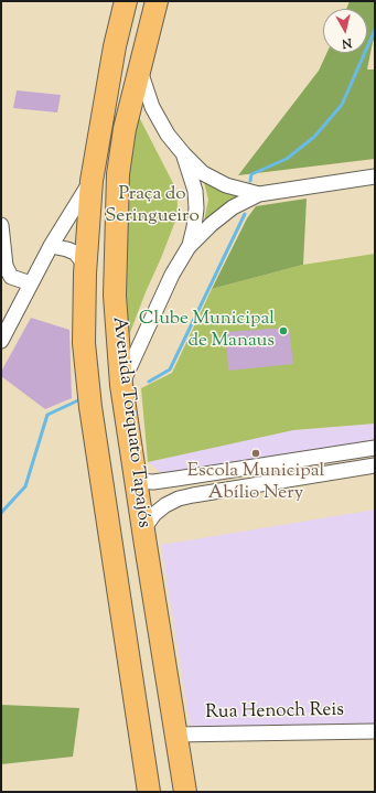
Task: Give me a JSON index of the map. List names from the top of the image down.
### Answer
{
  "streets": {
    "highway": ["Avenida Torquato Tapajós"],
    "street": ["Rua Henoch Reis"]
  },
  "crossings": [
    ["Avenida Torquato Tapajós", "Rua Henoch Reis"]
  ],
  "parks": ["Praça do Seringueiro"],
  "places": ["Clube Municipal de Manaus", "Escola Municipal Abílio Nery"],
  "north": "bottom"
}
